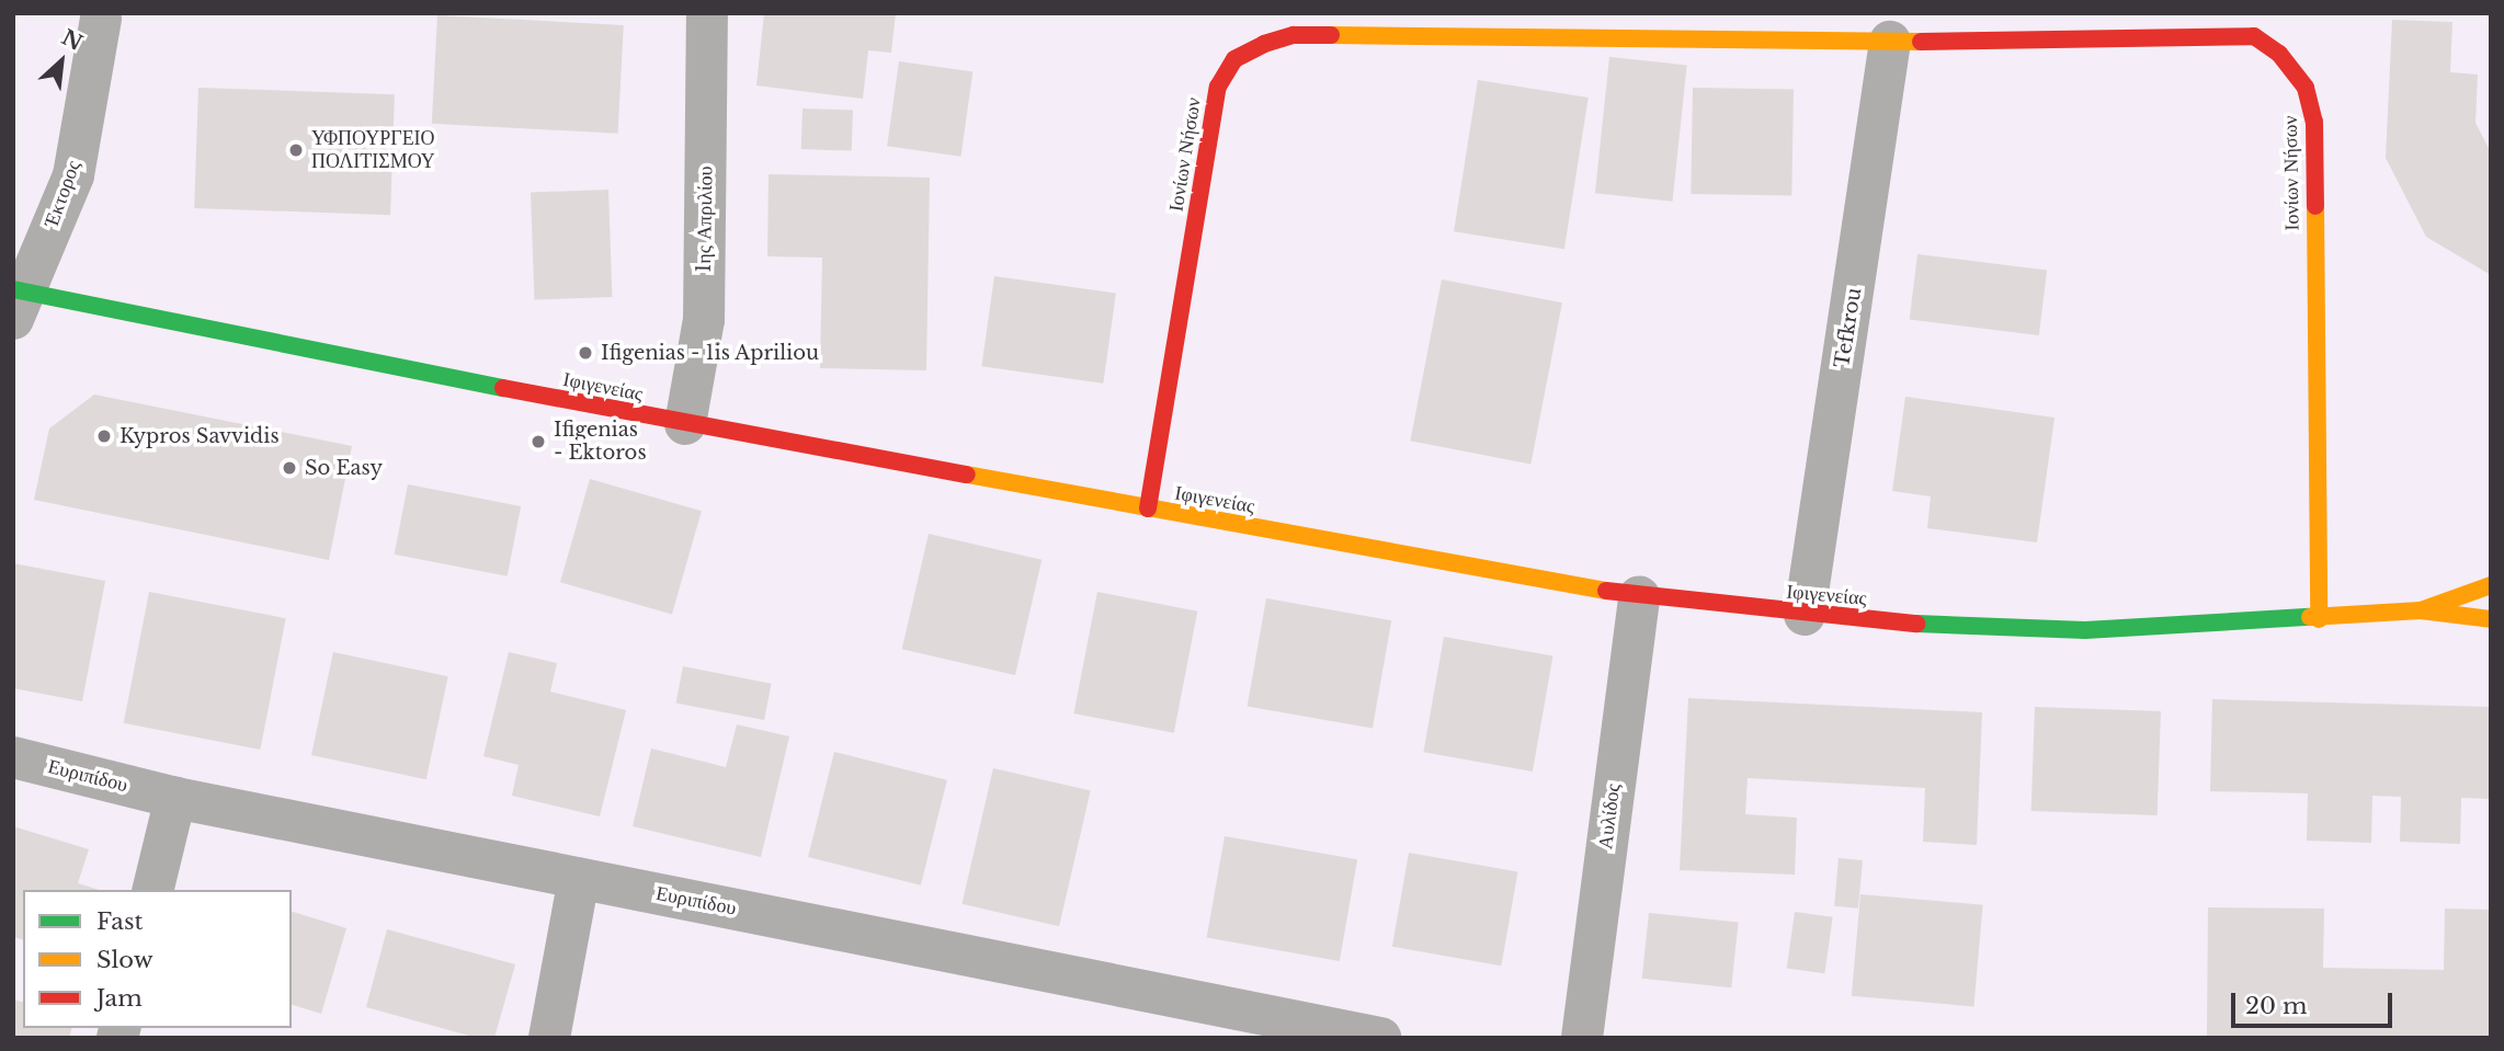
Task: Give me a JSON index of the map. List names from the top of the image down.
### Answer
{
  "streets": {
    "street": [
      "Ιονίων Νήσων",
      "Έκτορος",
      "1ης Απριλίου",
      "Tefkrou",
      "Ιφιγενείας",
      "Ευριπίδου",
      "Αυλίδος"
    ]
  },
  "crossings": [
    ["Ιονίων Νήσων", "Tefkrou"],
    ["Ιονίων Νήσων", "Ιφιγενείας"],
    ["Έκτορος", "Ιφιγενείας"],
    ["1ης Απριλίου", "Ιφιγενείας"],
    ["Tefkrou", "Ιφιγενείας"],
    ["Ιφιγενείας", "Αυλίδος"]
  ],
  "places": [
    "ΥΦΠΟΥΡΓΕΙΟ ΠΟΛΙΤΙΣΜΟΥ",
    "Ifigenias - 1is Apriliou",
    "Kypros Savvidis",
    "Ifigenias - Ektoros",
    "So Easy"
  ],
  "legend": ["Fast", "Slow", "Jam"],
  "scale_bar": "20 m",
  "north": "top right"
}
